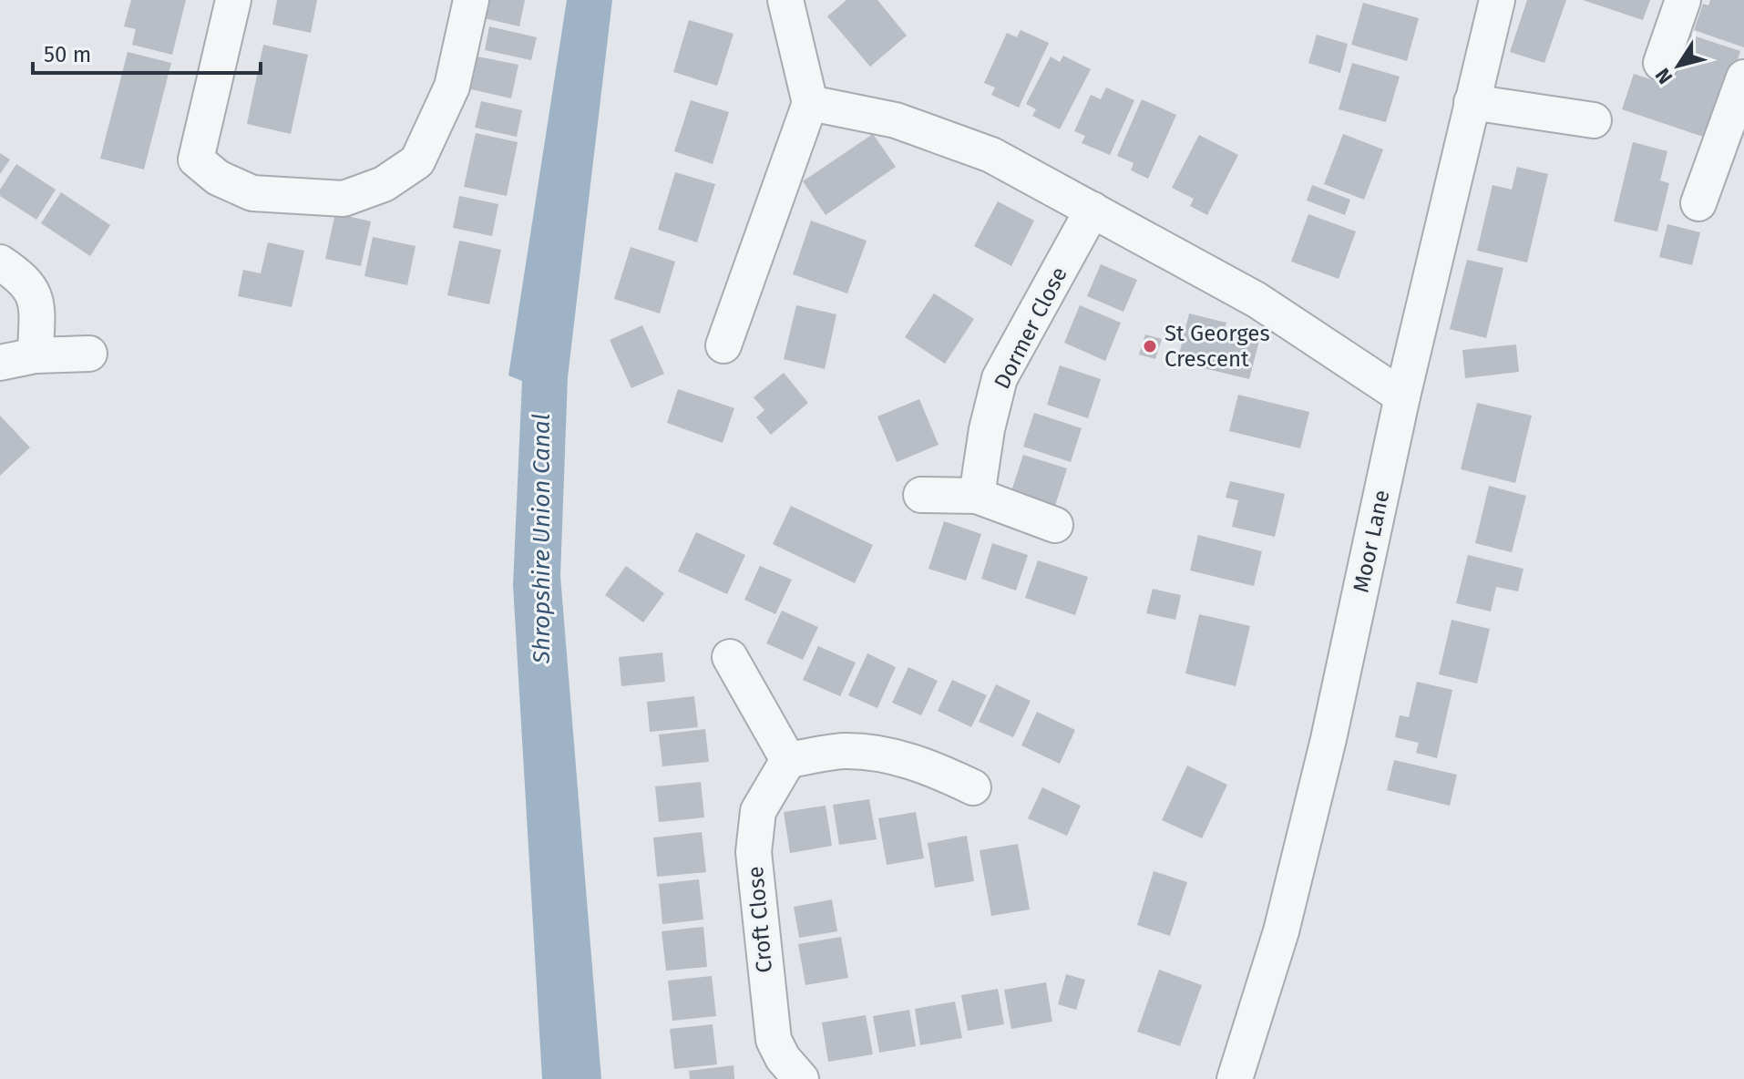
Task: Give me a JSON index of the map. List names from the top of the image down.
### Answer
{
  "streets": {
    "street": ["Dormer Close", "Moor Lane", "Croft Close"]
  },
  "water": ["Shropshire Union Canal"],
  "places": ["St Georges Crescent"],
  "scale_bar": "50 m",
  "north": "bottom left"
}
